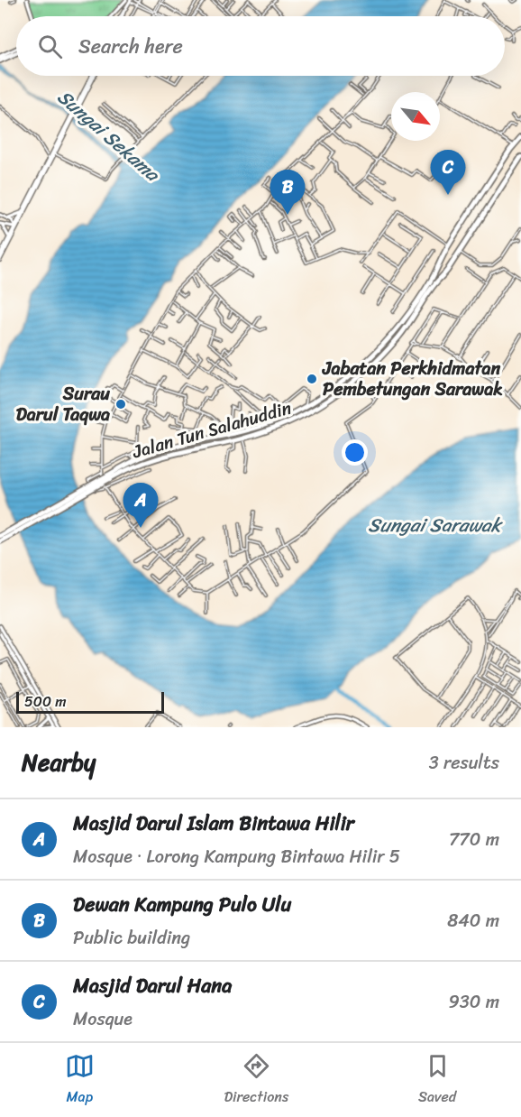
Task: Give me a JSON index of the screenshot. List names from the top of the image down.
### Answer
{
  "streets": {
    "highway": ["Jalan Tun Salahuddin"]
  },
  "water": ["Sungai Sekama", "Sungai Sarawak"],
  "places": ["Jabatan Perkhidmatan Pembetungan Sarawak", "Surau Darul Taqwa"],
  "scale_bar": "500 m",
  "north": "bottom right",
  "page": {
    "search": "Search here",
    "pins": ["C", "B", "A"],
    "scale": "500 m",
    "heading": ["Nearby", "3 results"],
    "list": [
      {
        "mark": "A",
        "name": "Masjid Darul Islam Bintawa Hilir",
        "note": "Mosque · Lorong Kampung Bintawa Hilir 5",
        "value": "770 m"
      },
      {
        "mark": "B",
        "name": "Dewan Kampung Pulo Ulu",
        "note": "Public building",
        "value": "840 m"
      },
      {
        "mark": "C",
        "name": "Masjid Darul Hana",
        "note": "Mosque",
        "value": "930 m"
      }
    ],
    "nav": ["Map", "Directions", "Saved"]
  }
}
